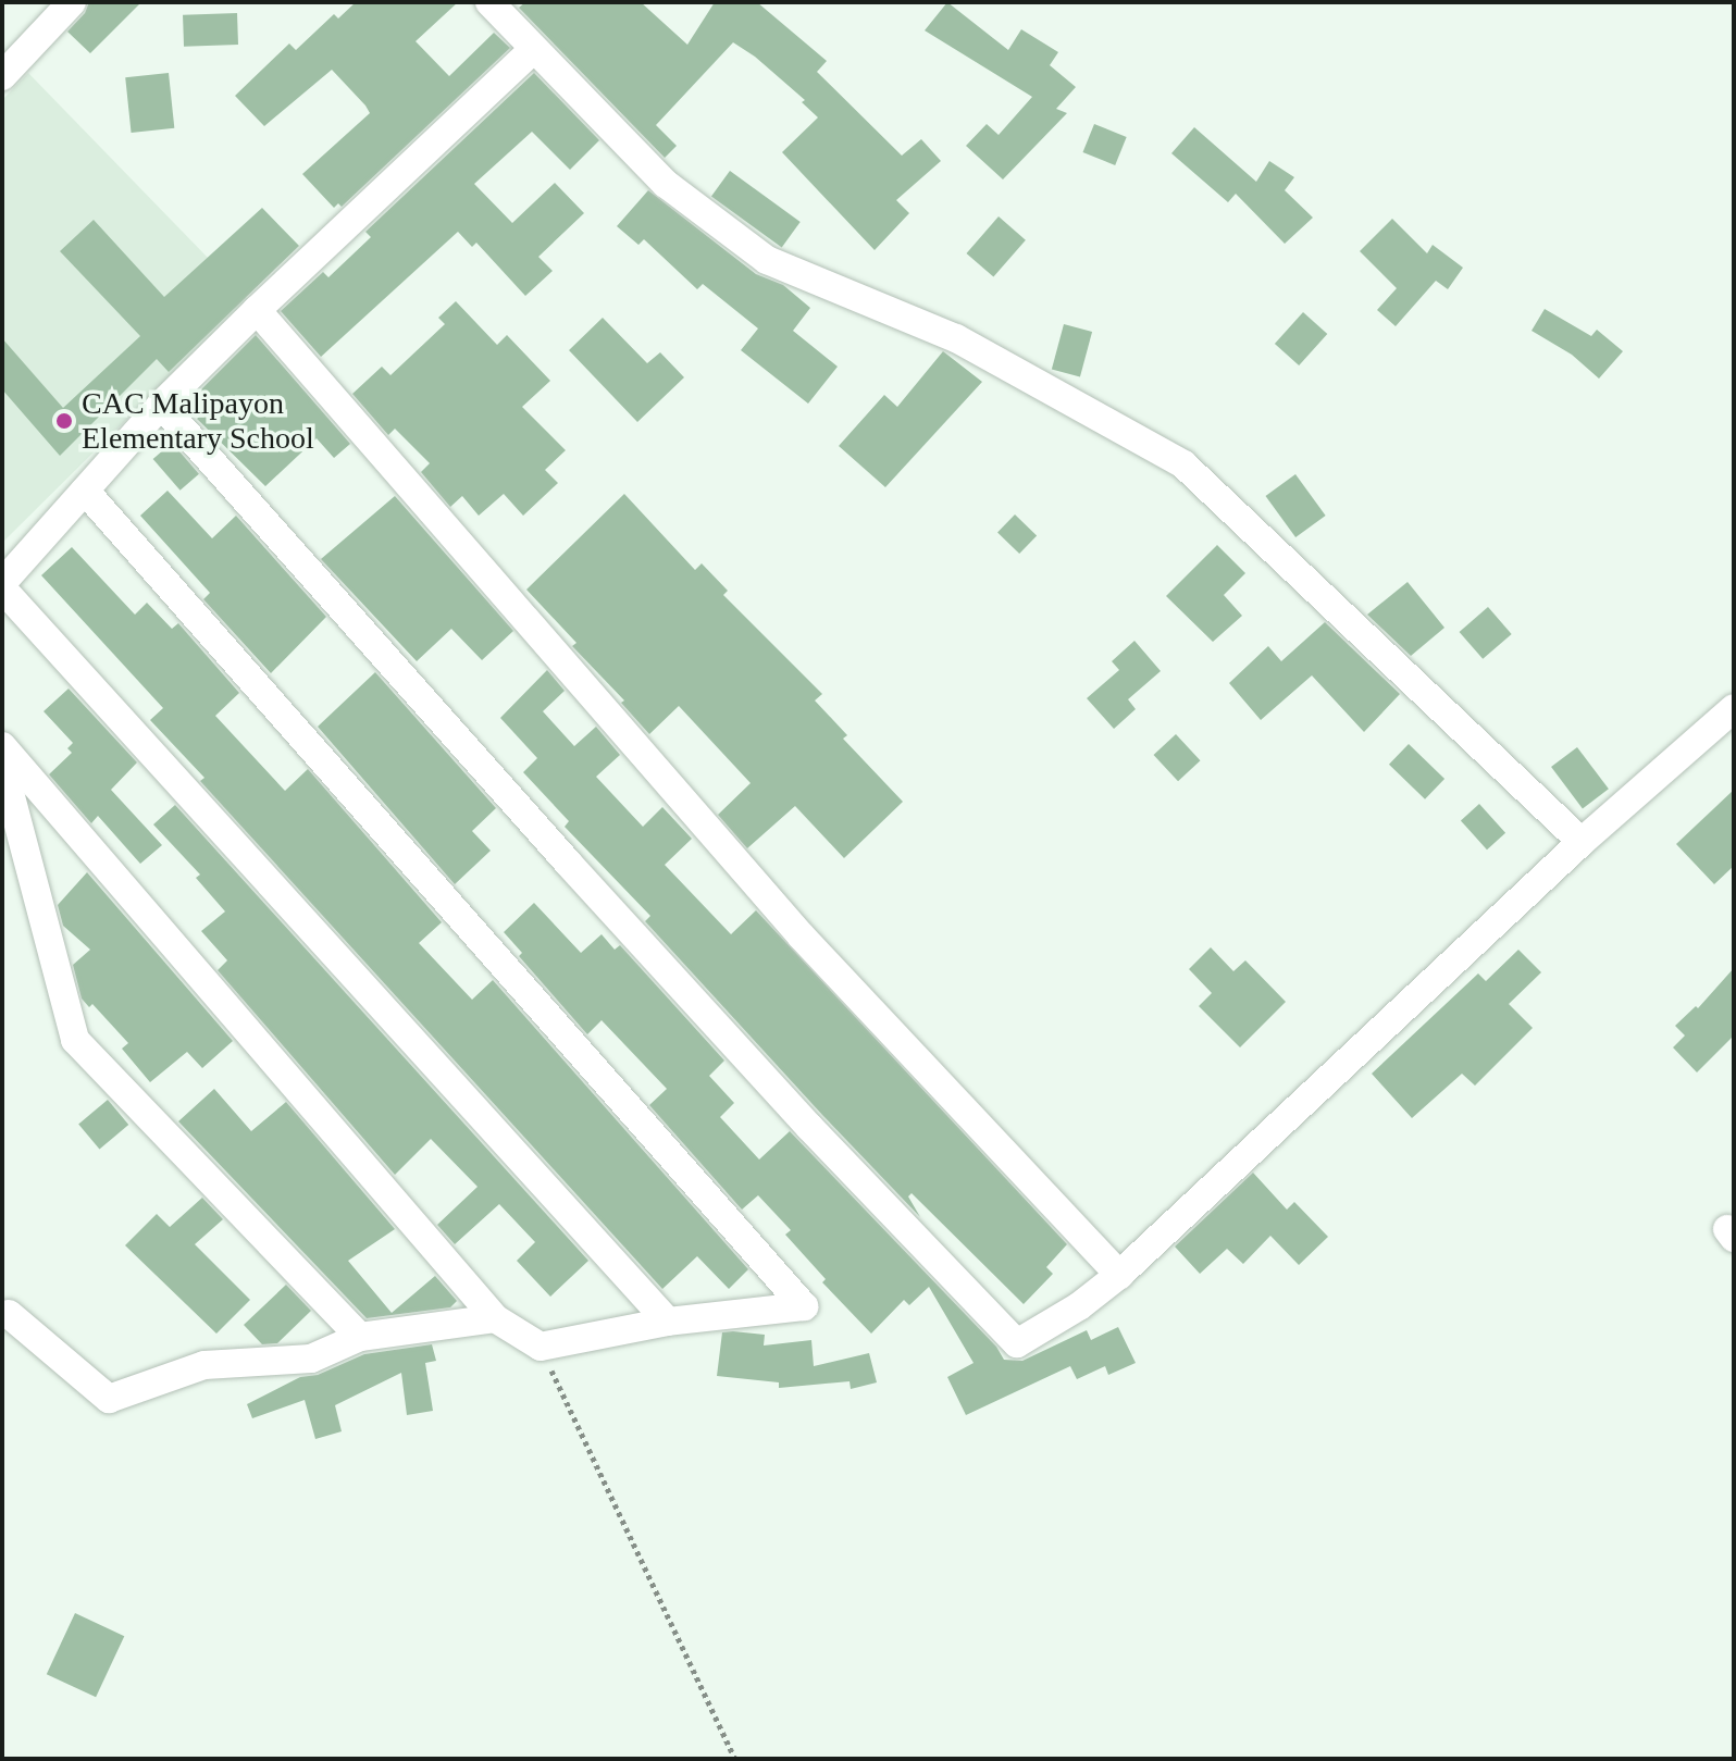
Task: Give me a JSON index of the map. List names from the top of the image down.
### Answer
{
  "places": ["CAC Malipayon Elementary School"]
}
